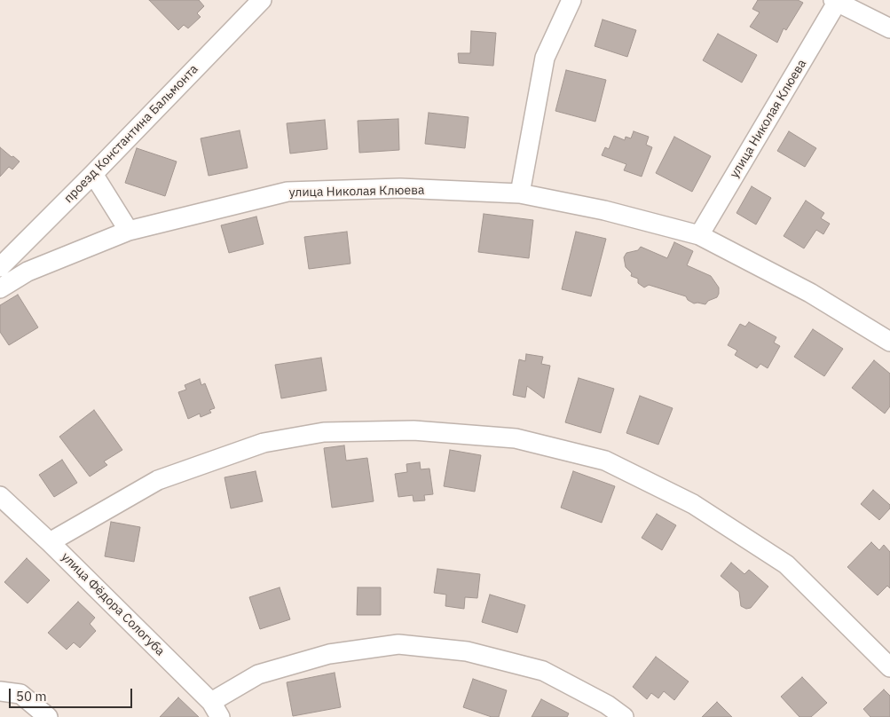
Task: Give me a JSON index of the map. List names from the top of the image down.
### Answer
{
  "streets": {
    "street": ["улица Николая Клюева", "проезд Константина Бальмонта", "улица Фёдора Сологуба"]
  },
  "scale_bar": "50 m"
}
